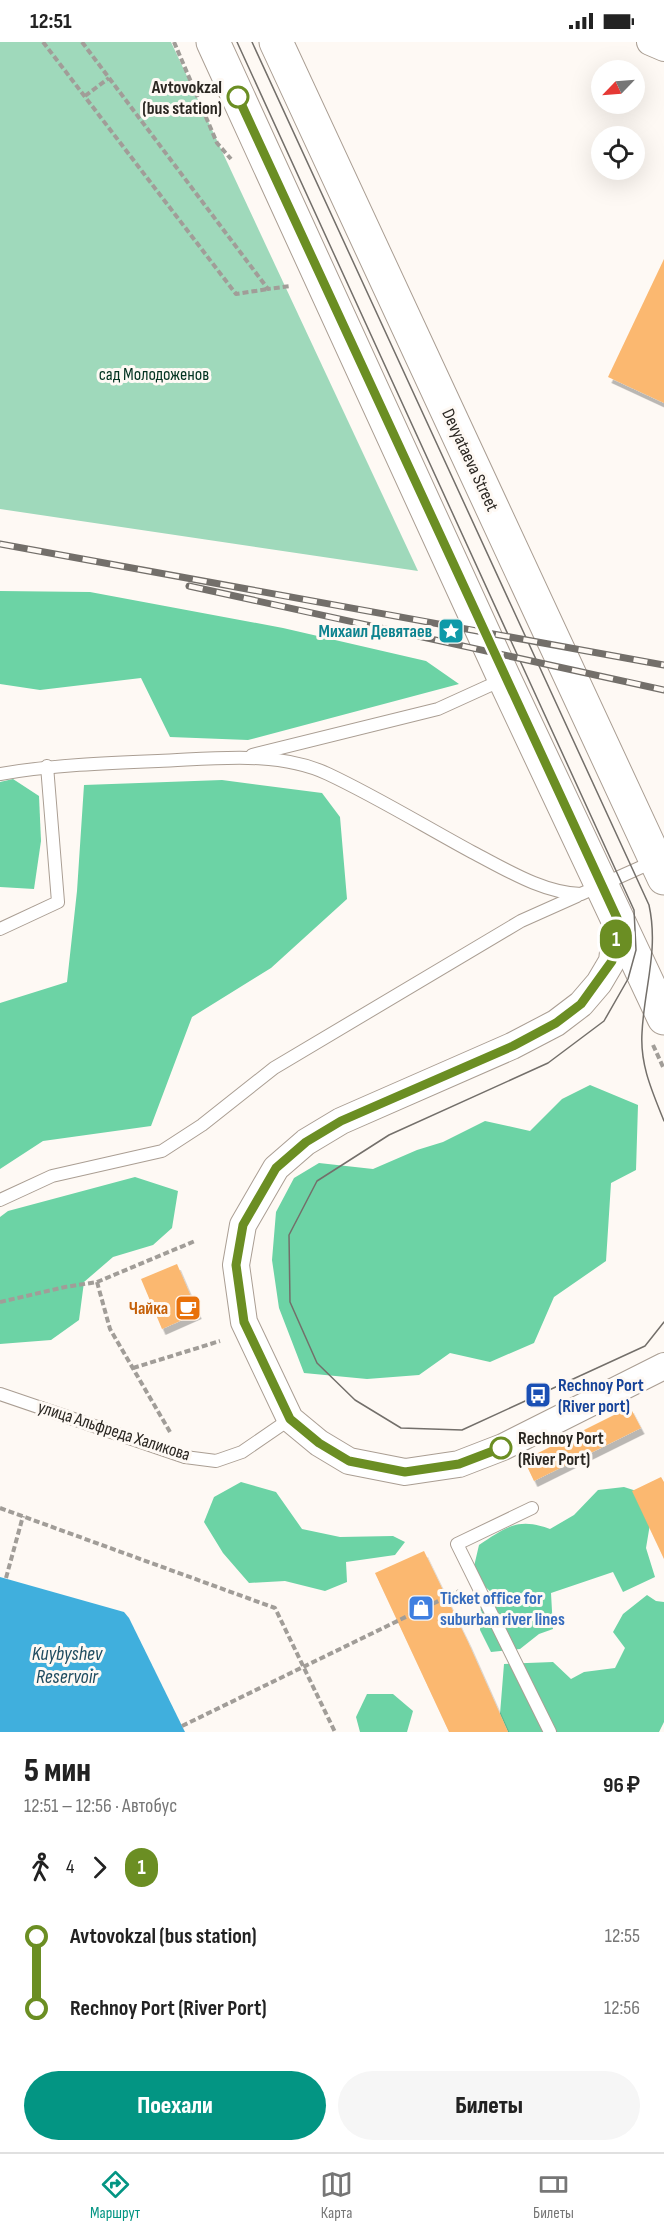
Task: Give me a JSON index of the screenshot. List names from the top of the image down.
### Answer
{
  "streets": {
    "street": ["Devyataeva Street"],
    "lane": ["улица Альфреда Халикова"]
  },
  "water": ["Kuybyshev Reservoir"],
  "parks": ["сад Молодоженов"],
  "places": {
    "other": ["Avtovokzal (bus station)", "Rechnoy Port (River Port)"],
    "place": ["Михаил Девятаев"],
    "cafe": ["Чайка"],
    "bus stop": ["Rechnoy Port (River port)"],
    "shop": ["Ticket office for suburban river lines"]
  },
  "lines": ["bus line 1"],
  "north": "bottom left",
  "page": {
    "status": "12:51",
    "on_map": "1",
    "heading": ["5 мин", "12:51 – 12:56 · Автобус", "96 ₽"],
    "legs": ["4", "1"],
    "list": [
      {
        "name": "Avtovokzal (bus station)",
        "value": "12:55"
      },
      {
        "name": "Rechnoy Port (River Port)",
        "value": "12:56"
      }
    ],
    "buttons": ["Поехали", "Билеты"],
    "tabs": ["Маршрут", "Карта", "Билеты"]
  }
}
